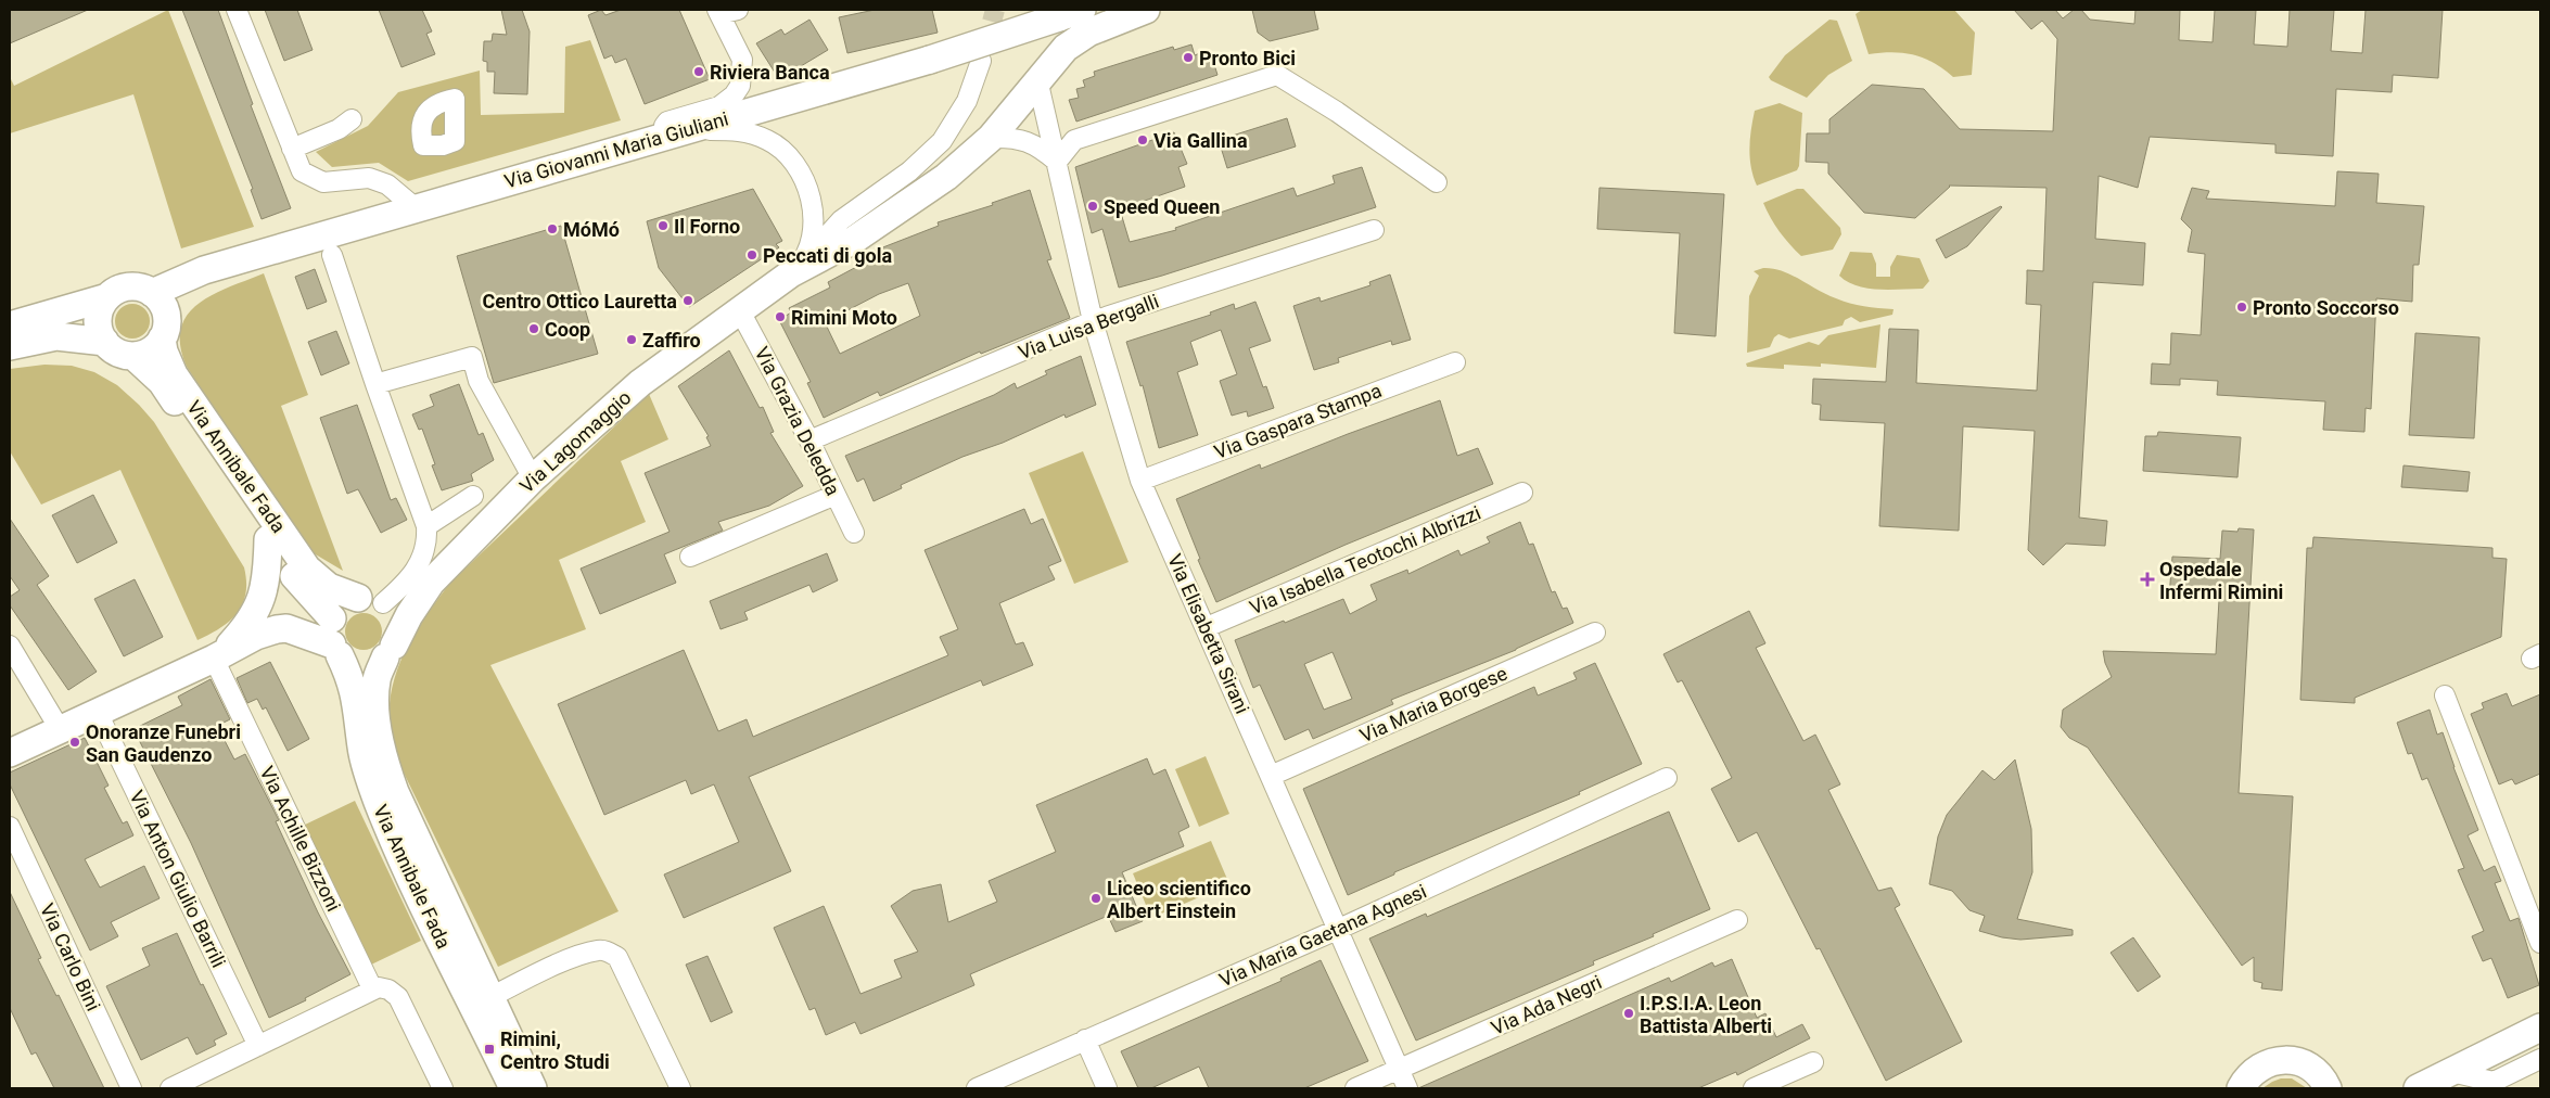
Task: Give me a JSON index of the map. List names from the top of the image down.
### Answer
{
  "streets": {
    "main road": ["Via Giovanni Maria Giuliani", "Via Lagomaggio", "Via Annibale Fada"],
    "street": [
      "Via Luisa Bergalli",
      "Via Grazia Deledda",
      "Via Gaspara Stampa",
      "Via Isabella Teotochi Albrizzi",
      "Via Elisabetta Sirani",
      "Via Maria Borgese",
      "Via Achille Bizzoni",
      "Via Anton Giulio Barrili",
      "Via Maria Gaetana Agnesi",
      "Via Carlo Bini",
      "Via Ada Negri"
    ]
  },
  "crossings": [
    ["Via Giovanni Maria Giuliani", "Via Annibale Fada"],
    ["Via Luisa Bergalli", "Via Grazia Deledda"],
    ["Via Luisa Bergalli", "Via Elisabetta Sirani"],
    ["Via Grazia Deledda", "Via Lagomaggio"],
    ["Via Gaspara Stampa", "Via Elisabetta Sirani"],
    ["Via Lagomaggio", "Via Annibale Fada"],
    ["Via Lagomaggio", "Via Elisabetta Sirani"],
    ["Via Isabella Teotochi Albrizzi", "Via Elisabetta Sirani"],
    ["Via Elisabetta Sirani", "Via Maria Borgese"],
    ["Via Elisabetta Sirani", "Via Maria Gaetana Agnesi"],
    ["Via Elisabetta Sirani", "Via Ada Negri"]
  ],
  "places": {
    "other": [
      "Pronto Bici",
      "Riviera Banca",
      "Via Gallina",
      "Speed Queen",
      "Il Forno",
      "MóMó",
      "Peccati di gola",
      "Centro Ottico Lauretta",
      "Pronto Soccorso",
      "Rimini Moto",
      "Coop",
      "Zaffiro",
      "Onoranze Funebri San Gaudenzo",
      "Liceo scientifico Albert Einstein",
      "I.P.S.I.A. Leon Battista Alberti"
    ],
    "health": ["Ospedale Infermi Rimini"],
    "transit": ["Rimini, Centro Studi"]
  }
}
